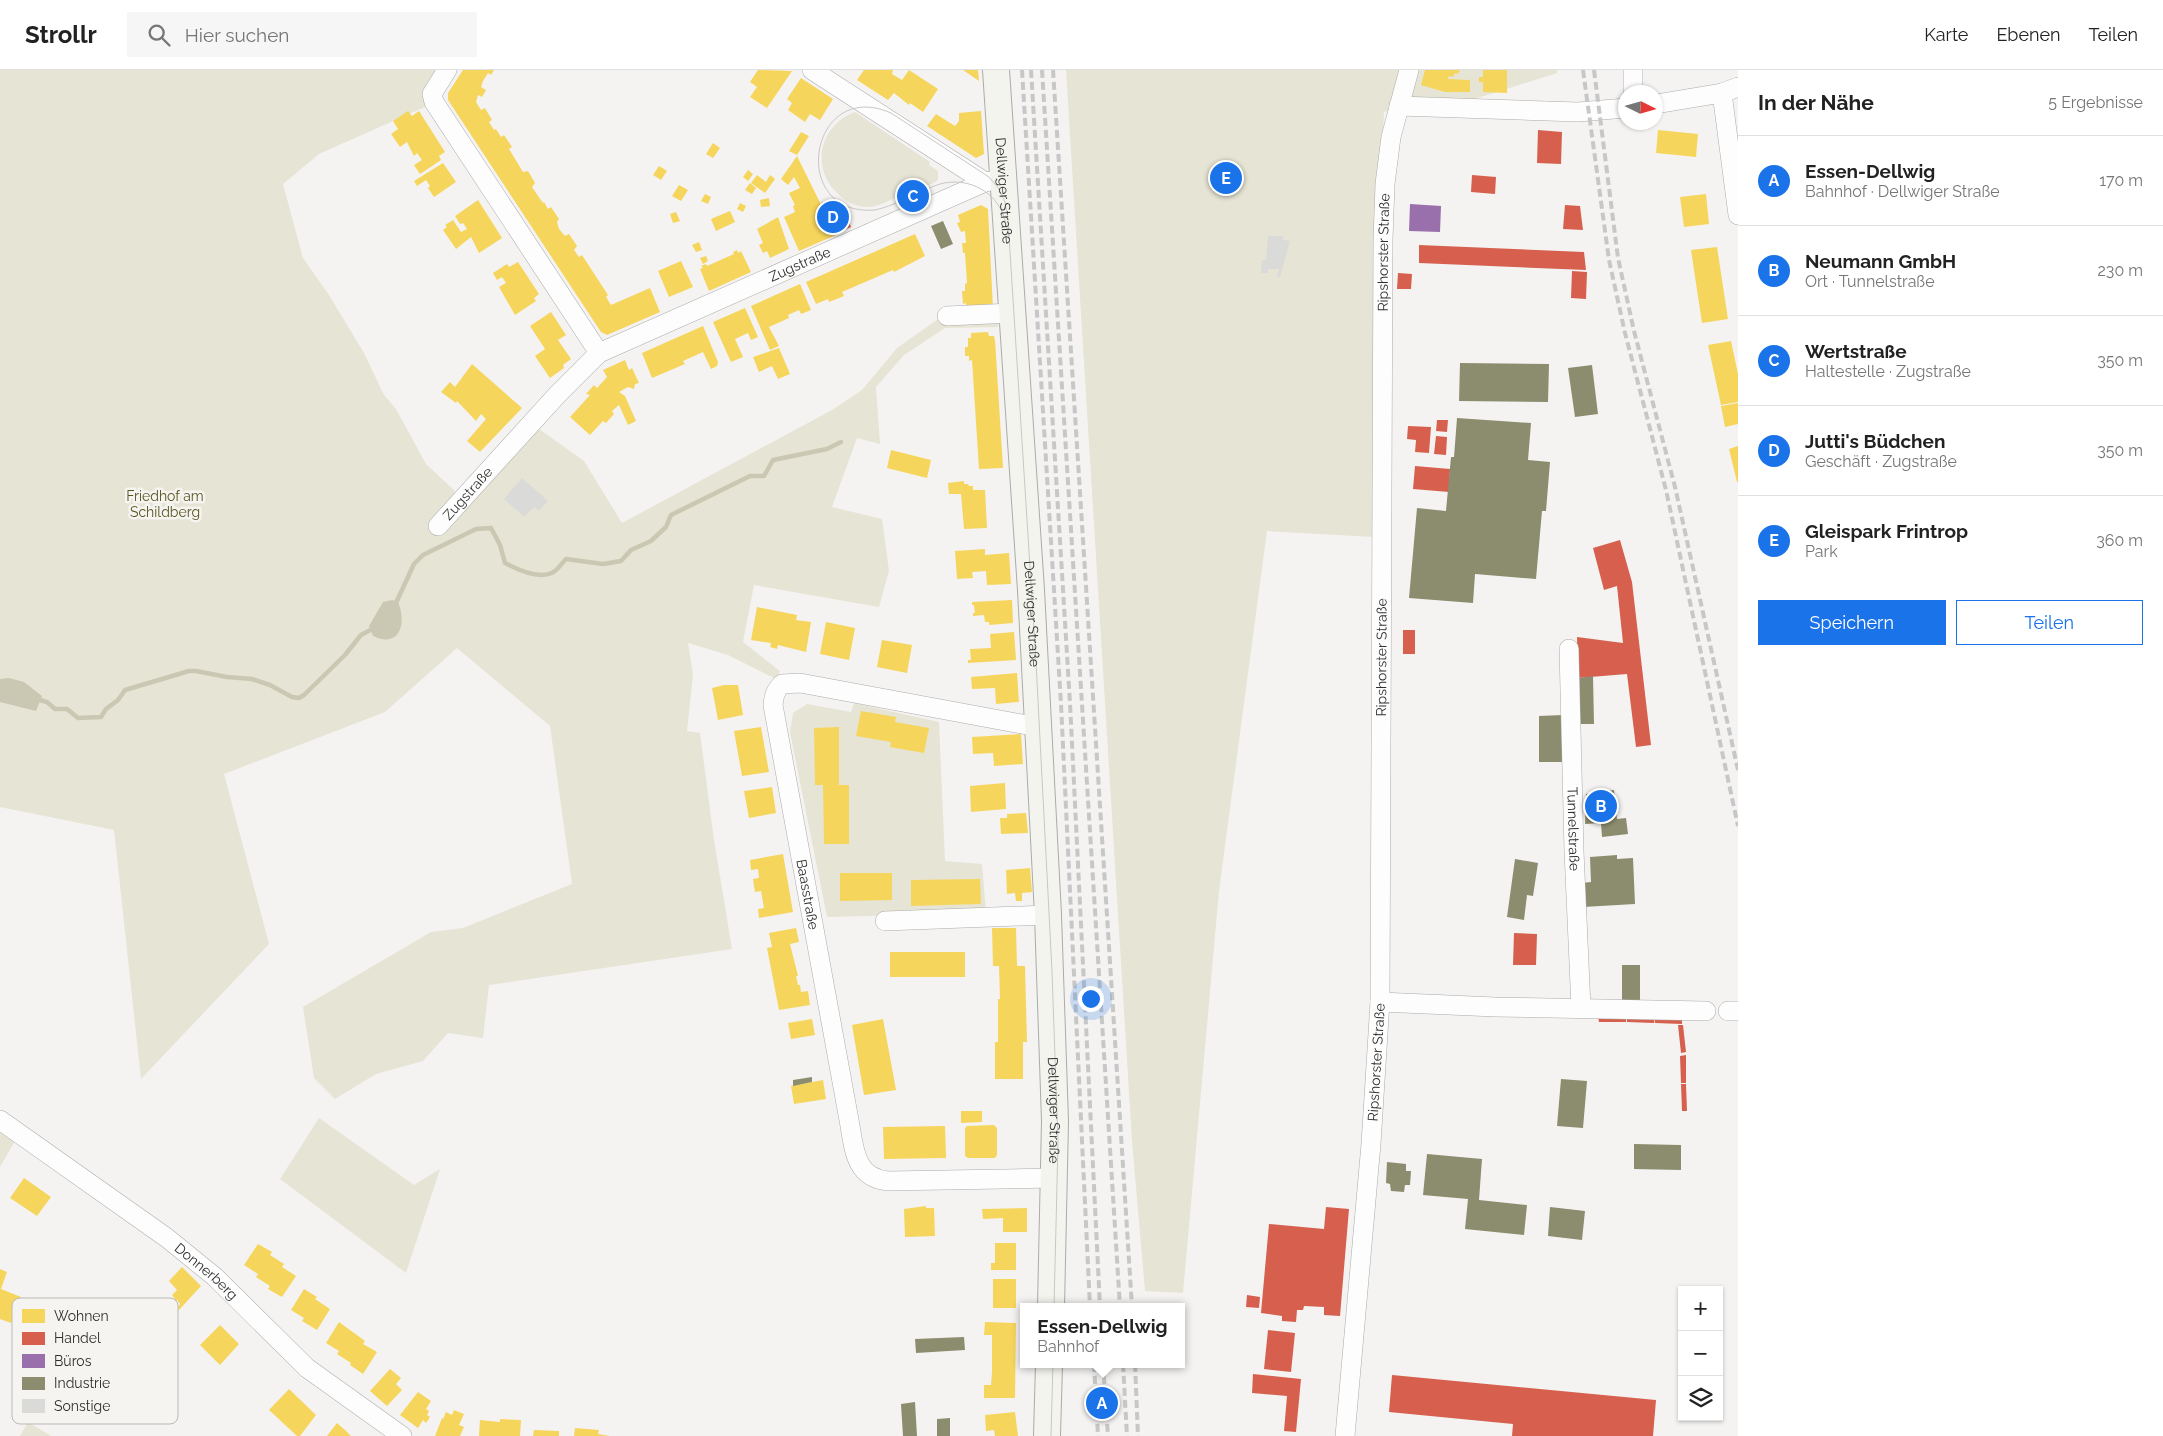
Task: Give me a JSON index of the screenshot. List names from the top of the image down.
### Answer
{
  "streets": {
    "main road": ["Dellwiger Straße"],
    "street": [
      "Ripshorster Straße",
      "Zugstraße",
      "Tunnelstraße",
      "Baasstraße",
      "Donnerberg"
    ]
  },
  "crossings": [
    ["Dellwiger Straße", "Zugstraße"],
    ["Dellwiger Straße", "Baasstraße"]
  ],
  "parks": ["Friedhof am Schildberg"],
  "legend": [
    "Wohnen",
    "Handel",
    "Büros",
    "Industrie",
    "Sonstige"
  ],
  "north": "right",
  "page": {
    "header": "Strollr",
    "search": "Hier suchen",
    "nav": ["Karte", "Ebenen", "Teilen"],
    "heading": ["In der Nähe", "5 Ergebnisse"],
    "list": [
      {
        "mark": "A",
        "name": "Essen-Dellwig",
        "note": "Bahnhof · Dellwiger Straße",
        "value": "170 m"
      },
      {
        "mark": "B",
        "name": "Neumann GmbH",
        "note": "Ort · Tunnelstraße",
        "value": "230 m"
      },
      {
        "mark": "C",
        "name": "Wertstraße",
        "note": "Haltestelle · Zugstraße",
        "value": "350 m"
      },
      {
        "mark": "D",
        "name": "Jutti's Büdchen",
        "note": "Geschäft · Zugstraße",
        "value": "350 m"
      },
      {
        "mark": "E",
        "name": "Gleispark Frintrop",
        "note": "Park",
        "value": "360 m"
      }
    ],
    "pins": [
      "E",
      "C",
      "D",
      "B",
      "A"
    ],
    "buttons": ["Speichern", "Teilen"],
    "map_buttons": ["+", "−"],
    "popup": ["Essen-Dellwig", "Bahnhof"]
  }
}
